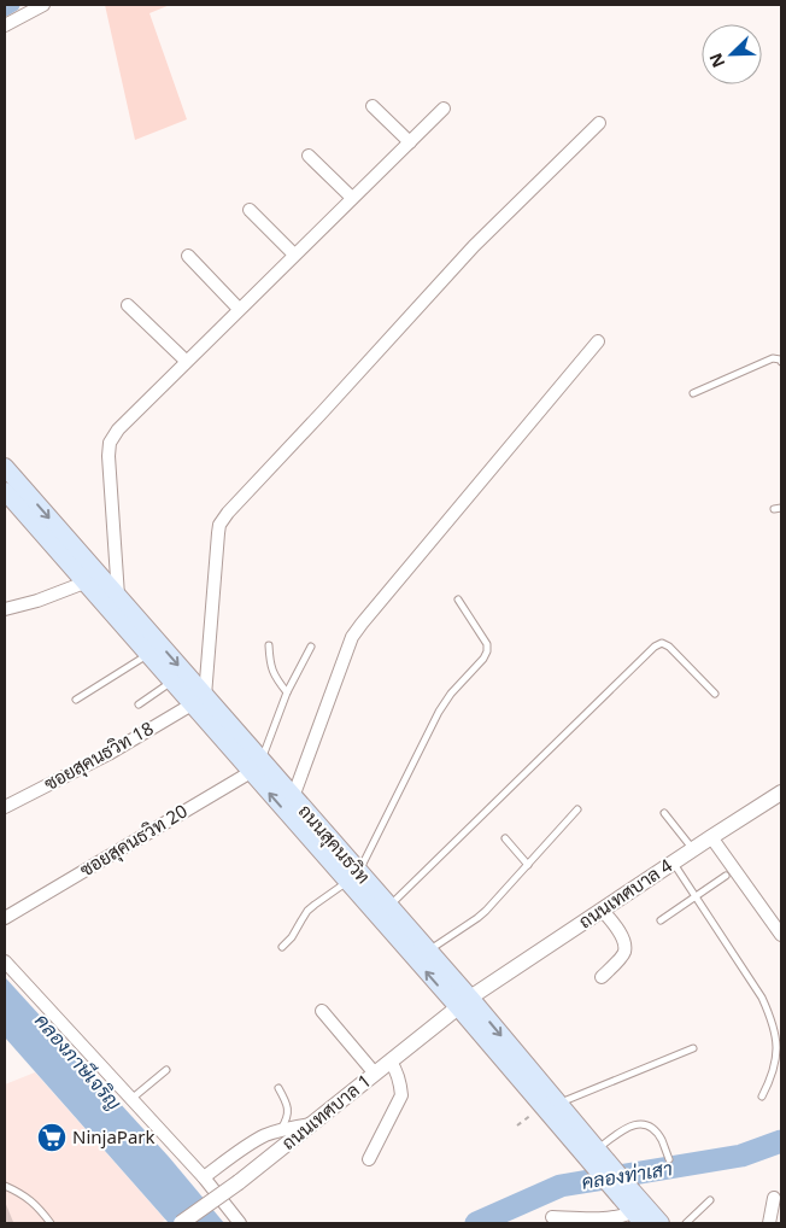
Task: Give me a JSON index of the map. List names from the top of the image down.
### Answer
{
  "streets": {
    "main road": ["ถนนสุคนธวิท"],
    "street": [
      "ซอยสุคนธวิท 18",
      "ซอยสุคนธวิท 20",
      "ถนนเทศบาล 4",
      "ถนนเทศบาล 1"
    ]
  },
  "crossings": [
    ["ซอยสุคนธวิท 18", "ถนนสุคนธวิท"],
    ["ซอยสุคนธวิท 20", "ถนนสุคนธวิท"],
    ["ถนนสุคนธวิท", "ถนนเทศบาล 4"],
    ["ถนนสุคนธวิท", "ถนนเทศบาล 1"],
    ["ถนนเทศบาล 4", "ถนนเทศบาล 1"]
  ],
  "water": ["คลองภาษีเจริญ", "คลองท่าเสา"],
  "places": {
    "supermarket": ["NinjaPark"]
  },
  "north": "bottom left"
}
